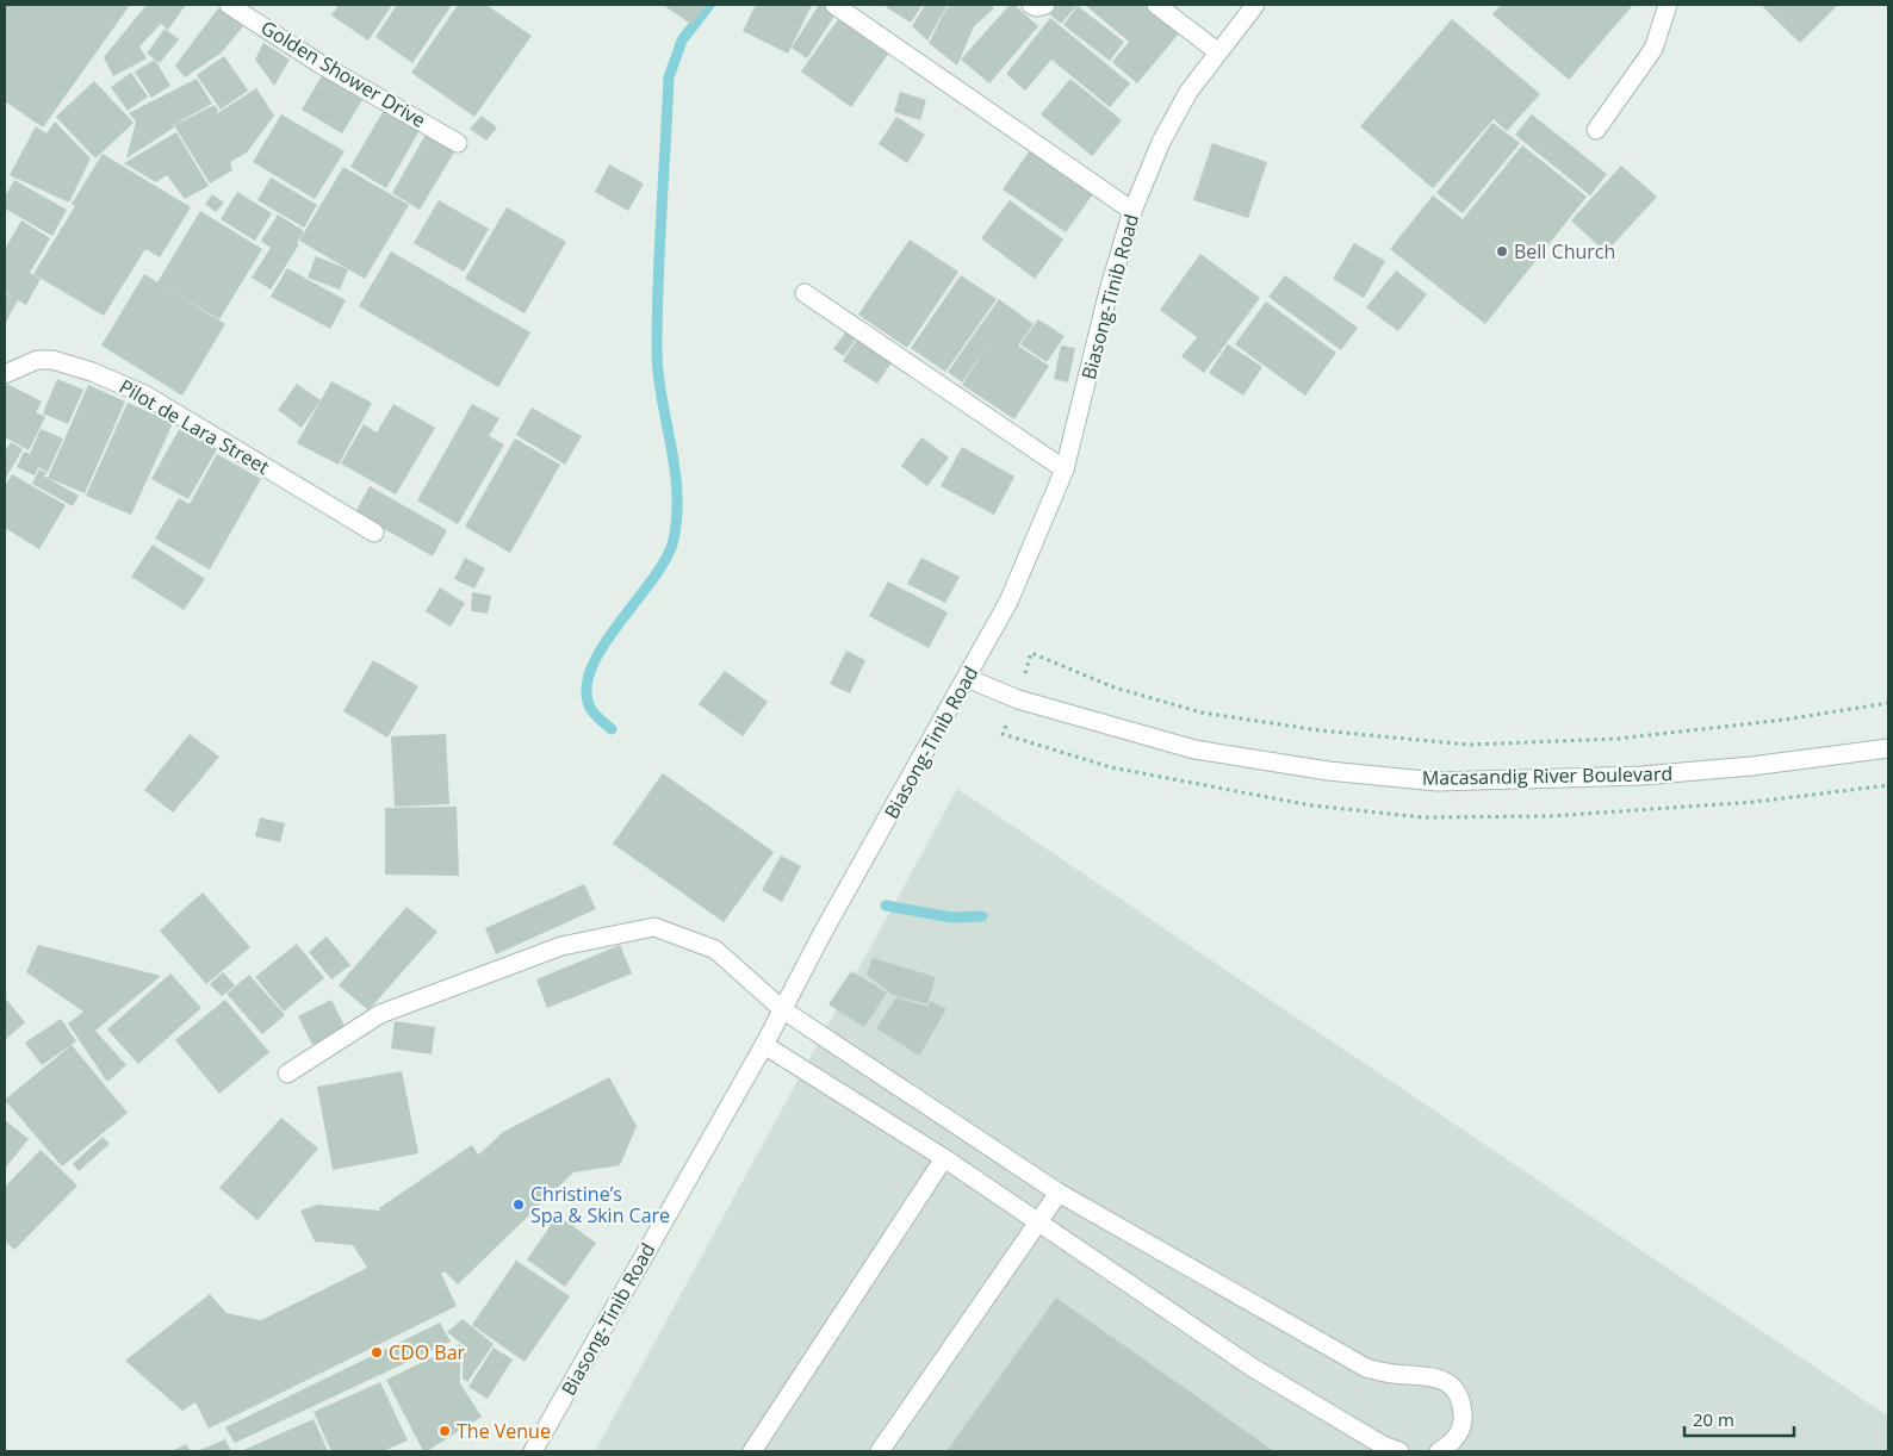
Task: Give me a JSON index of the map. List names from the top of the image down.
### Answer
{
  "streets": {
    "street": [
      "Golden Shower Drive",
      "Biasong-Tinib Road",
      "Pilot de Lara Street",
      "Macasandig River Boulevard"
    ]
  },
  "crossings": [
    ["Biasong-Tinib Road", "Macasandig River Boulevard"]
  ],
  "places": [
    "Bell Church",
    "Christine’s Spa & Skin Care",
    "CDO Bar",
    "The Venue"
  ],
  "scale_bar": "20 m"
}
